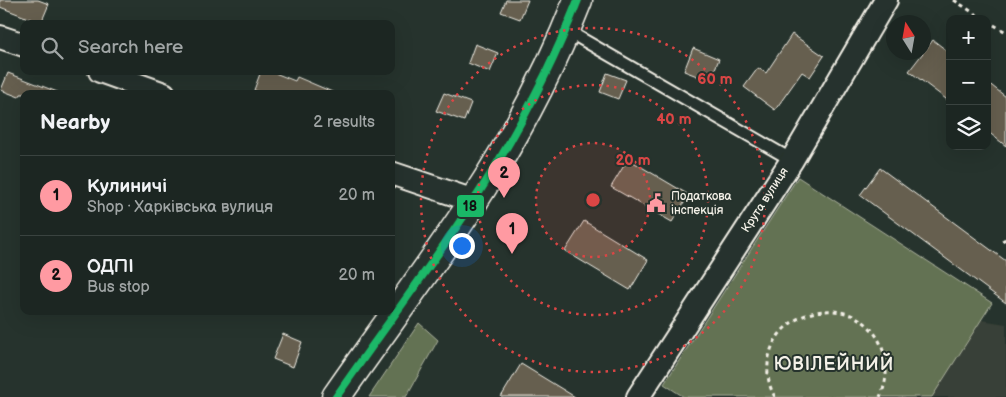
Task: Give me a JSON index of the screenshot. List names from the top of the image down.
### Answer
{
  "streets": {
    "street": ["Крута вулиця"]
  },
  "districts": ["ЮВІЛЕЙНИЙ"],
  "places": {
    "public building": ["Податкова інспекція"]
  },
  "lines": ["transit line 18"],
  "north": "top",
  "page": {
    "map_buttons": ["+", "−"],
    "search": "Search here",
    "heading": ["Nearby", "2 results"],
    "list": [
      {
        "mark": "1",
        "name": "Кулиничі",
        "note": "Shop · Харківська вулиця",
        "value": "20 m"
      },
      {
        "mark": "2",
        "name": "ОДПІ",
        "note": "Bus stop",
        "value": "20 m"
      }
    ],
    "pins": ["2", "1"]
  },
  "rings": ["60 m", "40 m", "20 m"]
}
